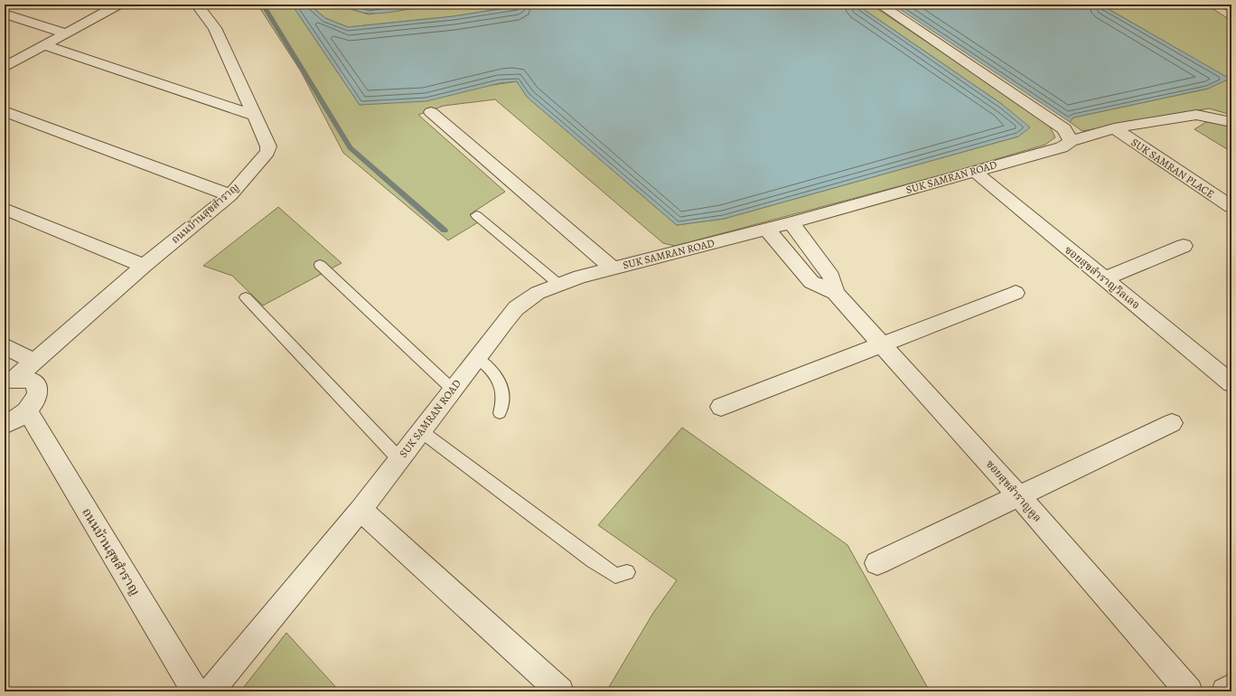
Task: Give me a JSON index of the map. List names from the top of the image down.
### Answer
{
  "streets": {
    "street": [
      "SUK SAMRAN PLACE",
      "SUK SAMRAN ROAD",
      "ถนนบ้านสุขสำราญ",
      "ซอยสุขสำราญวิลเลจ",
      "ซอยสุขสำราญคูล"
    ]
  },
  "crossings": [
    ["SUK SAMRAN PLACE", "SUK SAMRAN ROAD"],
    ["SUK SAMRAN ROAD", "ซอยสุขสำราญวิลเลจ"],
    ["SUK SAMRAN ROAD", "ซอยสุขสำราญคูล"]
  ]
}
